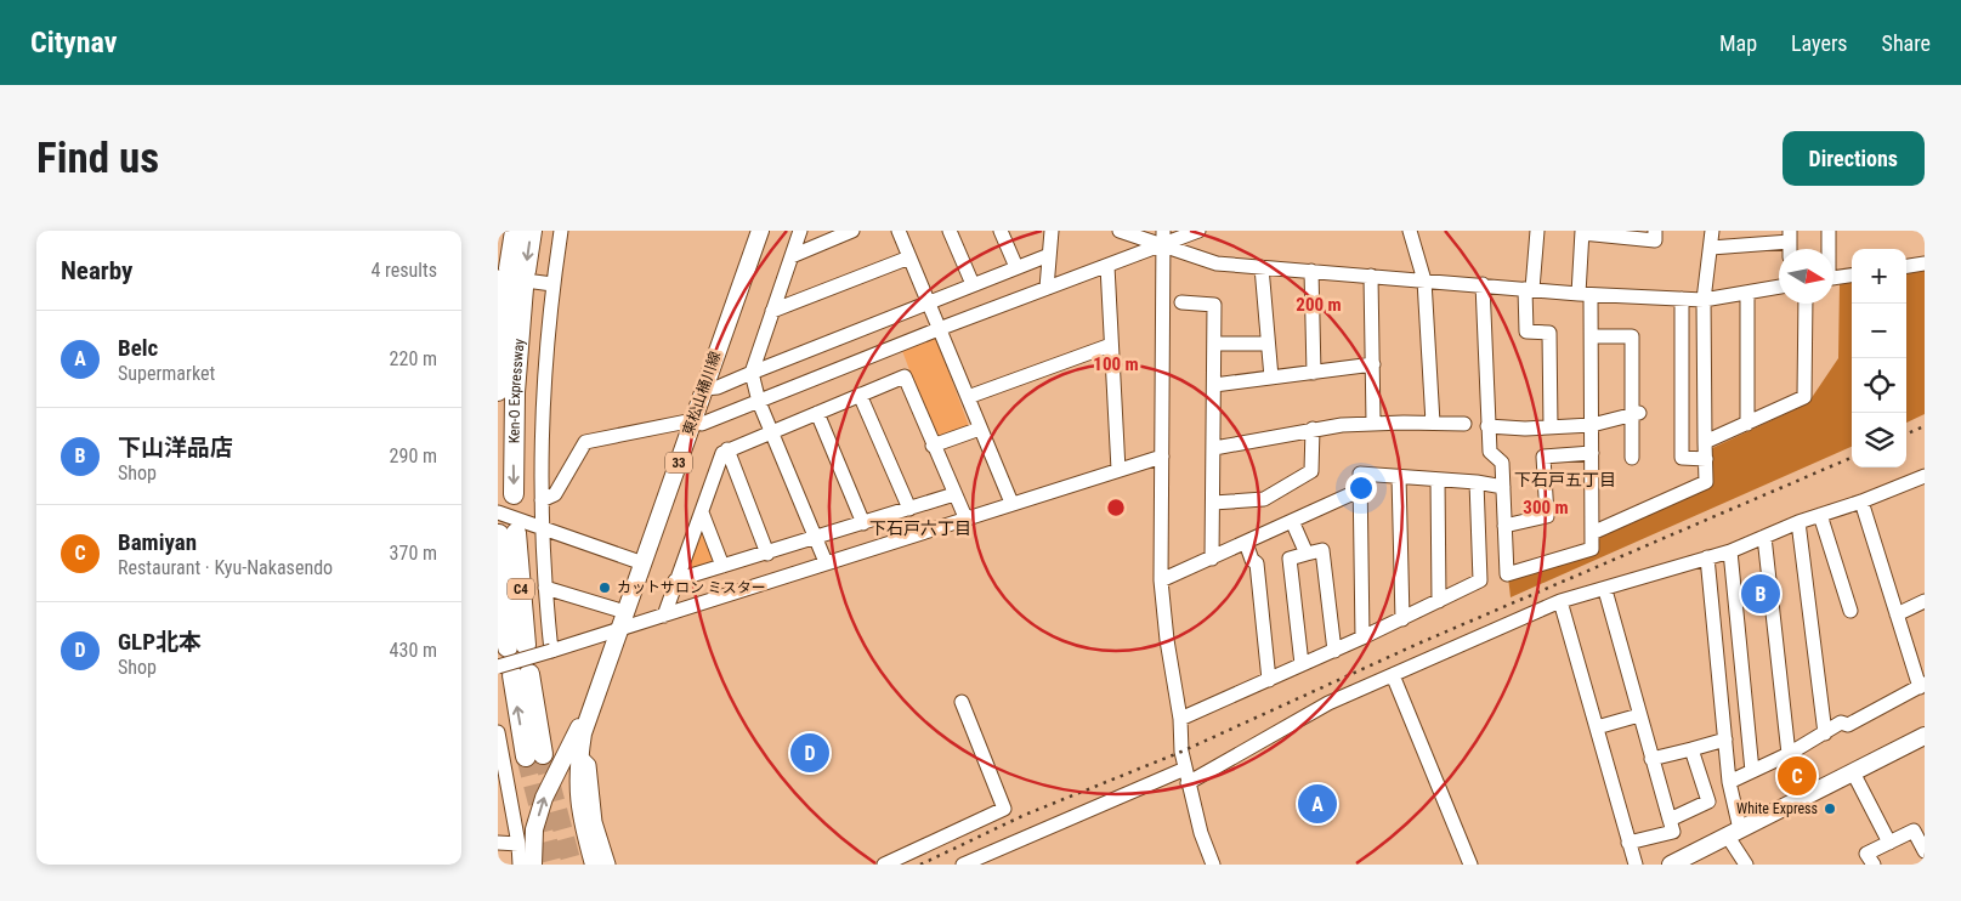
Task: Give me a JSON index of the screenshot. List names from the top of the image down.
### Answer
{
  "streets": {
    "highway": ["Ken-O Expressway", "C4"],
    "main road": ["東松山桶川線", "33"]
  },
  "districts": ["下石戸五丁目", "下石戸六丁目"],
  "places": ["カットサロン ミスター", "White Express"],
  "north": "right",
  "page": {
    "header": "Citynav",
    "nav": ["Map", "Layers", "Share"],
    "buttons": "Directions",
    "title": "Find us",
    "heading": ["Nearby", "4 results"],
    "map_buttons": ["+", "−"],
    "list": [
      {
        "mark": "A",
        "name": "Belc",
        "note": "Supermarket",
        "value": "220 m"
      },
      {
        "mark": "B",
        "name": "下山洋品店",
        "note": "Shop",
        "value": "290 m"
      },
      {
        "mark": "C",
        "name": "Bamiyan",
        "note": "Restaurant · Kyu-Nakasendo",
        "value": "370 m"
      },
      {
        "mark": "D",
        "name": "GLP北本",
        "note": "Shop",
        "value": "430 m"
      }
    ],
    "pins": [
      "B",
      "D",
      "C",
      "A"
    ]
  },
  "rings": ["200 m", "100 m", "300 m"]
}
